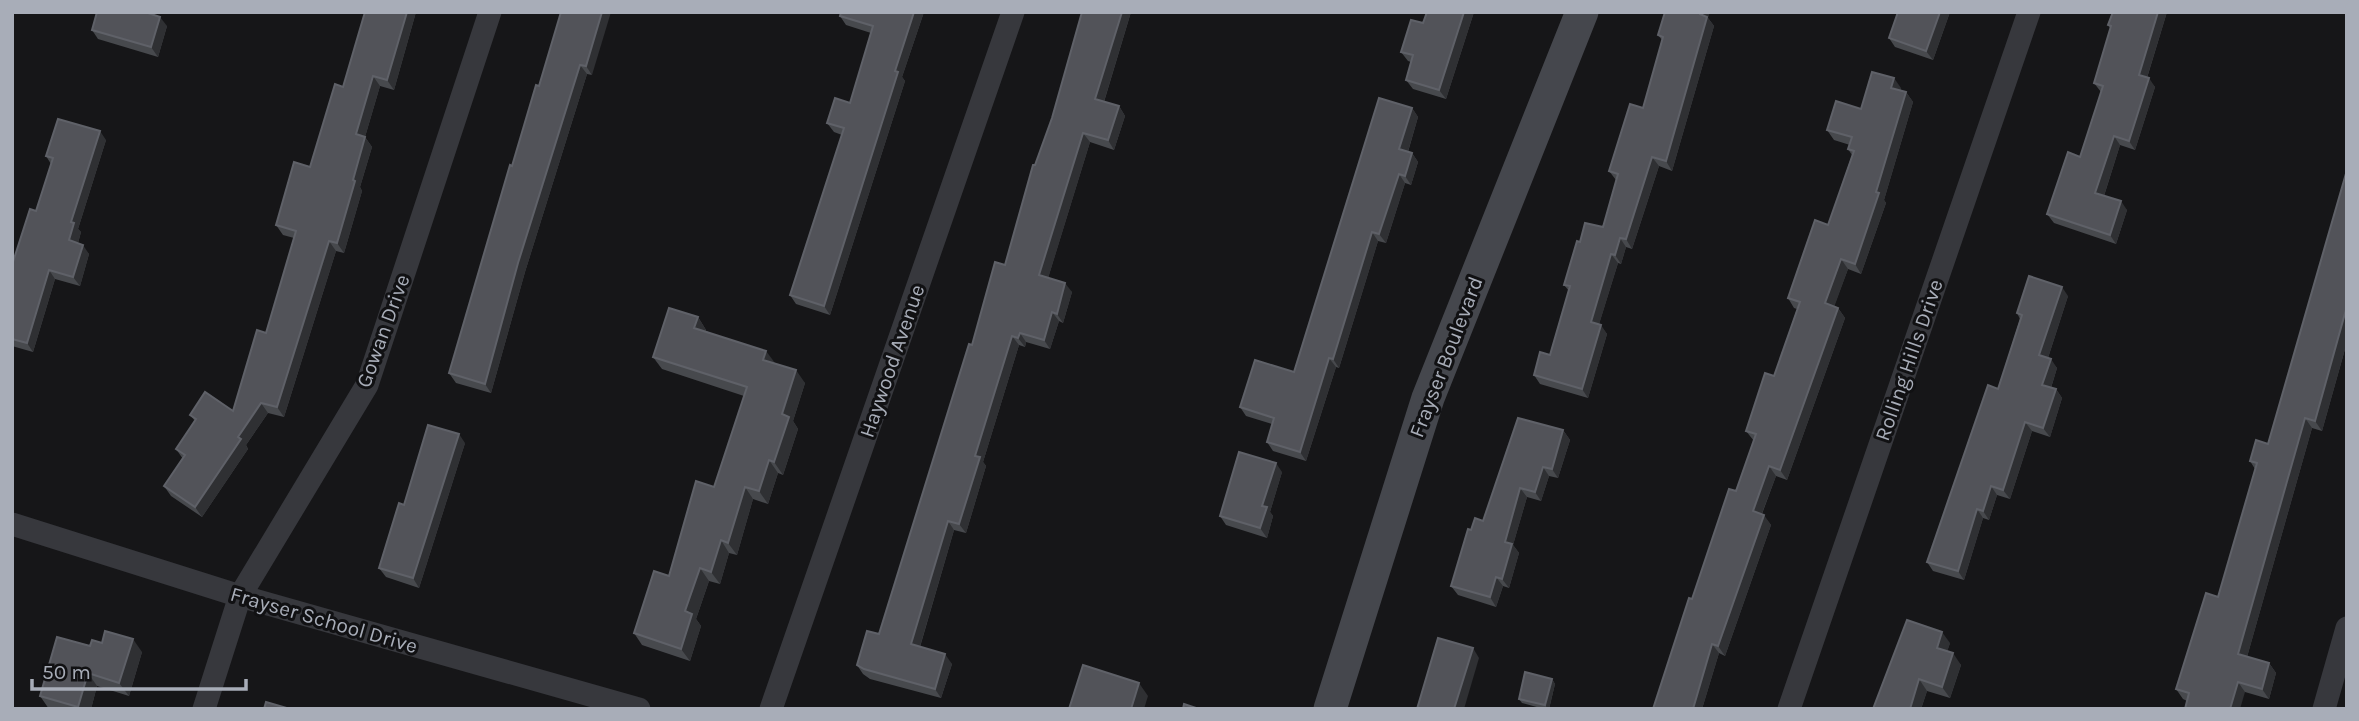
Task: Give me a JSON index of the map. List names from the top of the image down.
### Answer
{
  "streets": {
    "main road": ["Frayser Boulevard"],
    "street": [
      "Gowan Drive",
      "Rolling Hills Drive",
      "Haywood Avenue",
      "Frayser School Drive"
    ]
  },
  "crossings": [
    ["Gowan Drive", "Frayser School Drive"]
  ],
  "scale_bar": "50 m"
}
